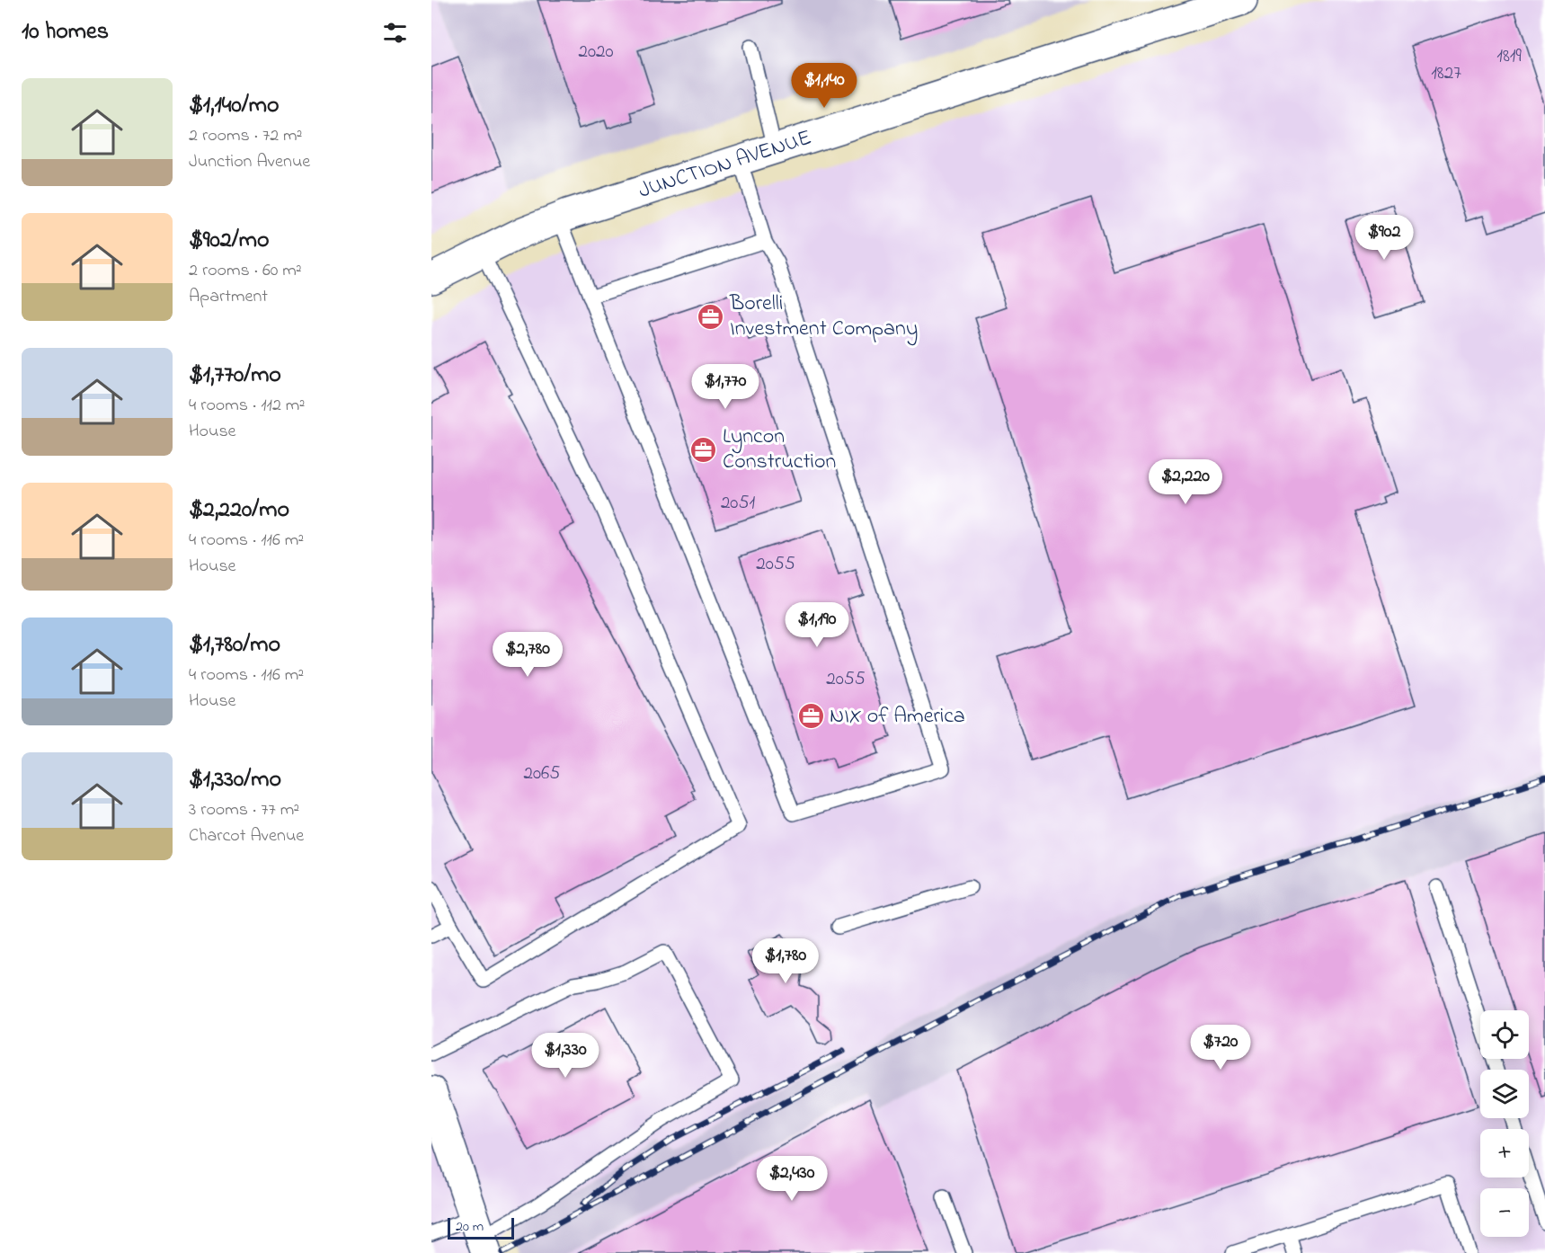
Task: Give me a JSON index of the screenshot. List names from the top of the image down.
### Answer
{
  "streets": {
    "street": ["JUNCTION AVENUE"]
  },
  "places": {
    "office": ["Borelli Investment Company", "Lyncon Construction", "NIX of America"]
  },
  "house_numbers": [
    "2020",
    "1819",
    "1827",
    "2051",
    "2055",
    "2055",
    "2065"
  ],
  "scale_bar": "20 m",
  "page": {
    "heading": "10 homes",
    "price": [
      "$1,140",
      "$902",
      "$1,770",
      "$2,220",
      "$1,190",
      "$2,780",
      "$1,780",
      "$720",
      "$1,330",
      "$2,430"
    ],
    "list": [
      {
        "name": "$1,140/mo",
        "note": "2 rooms · 72 m² · Junction Avenue"
      },
      {
        "name": "$902/mo",
        "note": "2 rooms · 60 m² · Apartment"
      },
      {
        "name": "$1,770/mo",
        "note": "4 rooms · 112 m² · House"
      },
      {
        "name": "$2,220/mo",
        "note": "4 rooms · 116 m² · House"
      },
      {
        "name": "$1,780/mo",
        "note": "4 rooms · 116 m² · House"
      },
      {
        "name": "$1,330/mo",
        "note": "3 rooms · 77 m² · Charcot Avenue"
      }
    ],
    "map_buttons": ["+", "−"],
    "scale": "20 m"
  }
}
